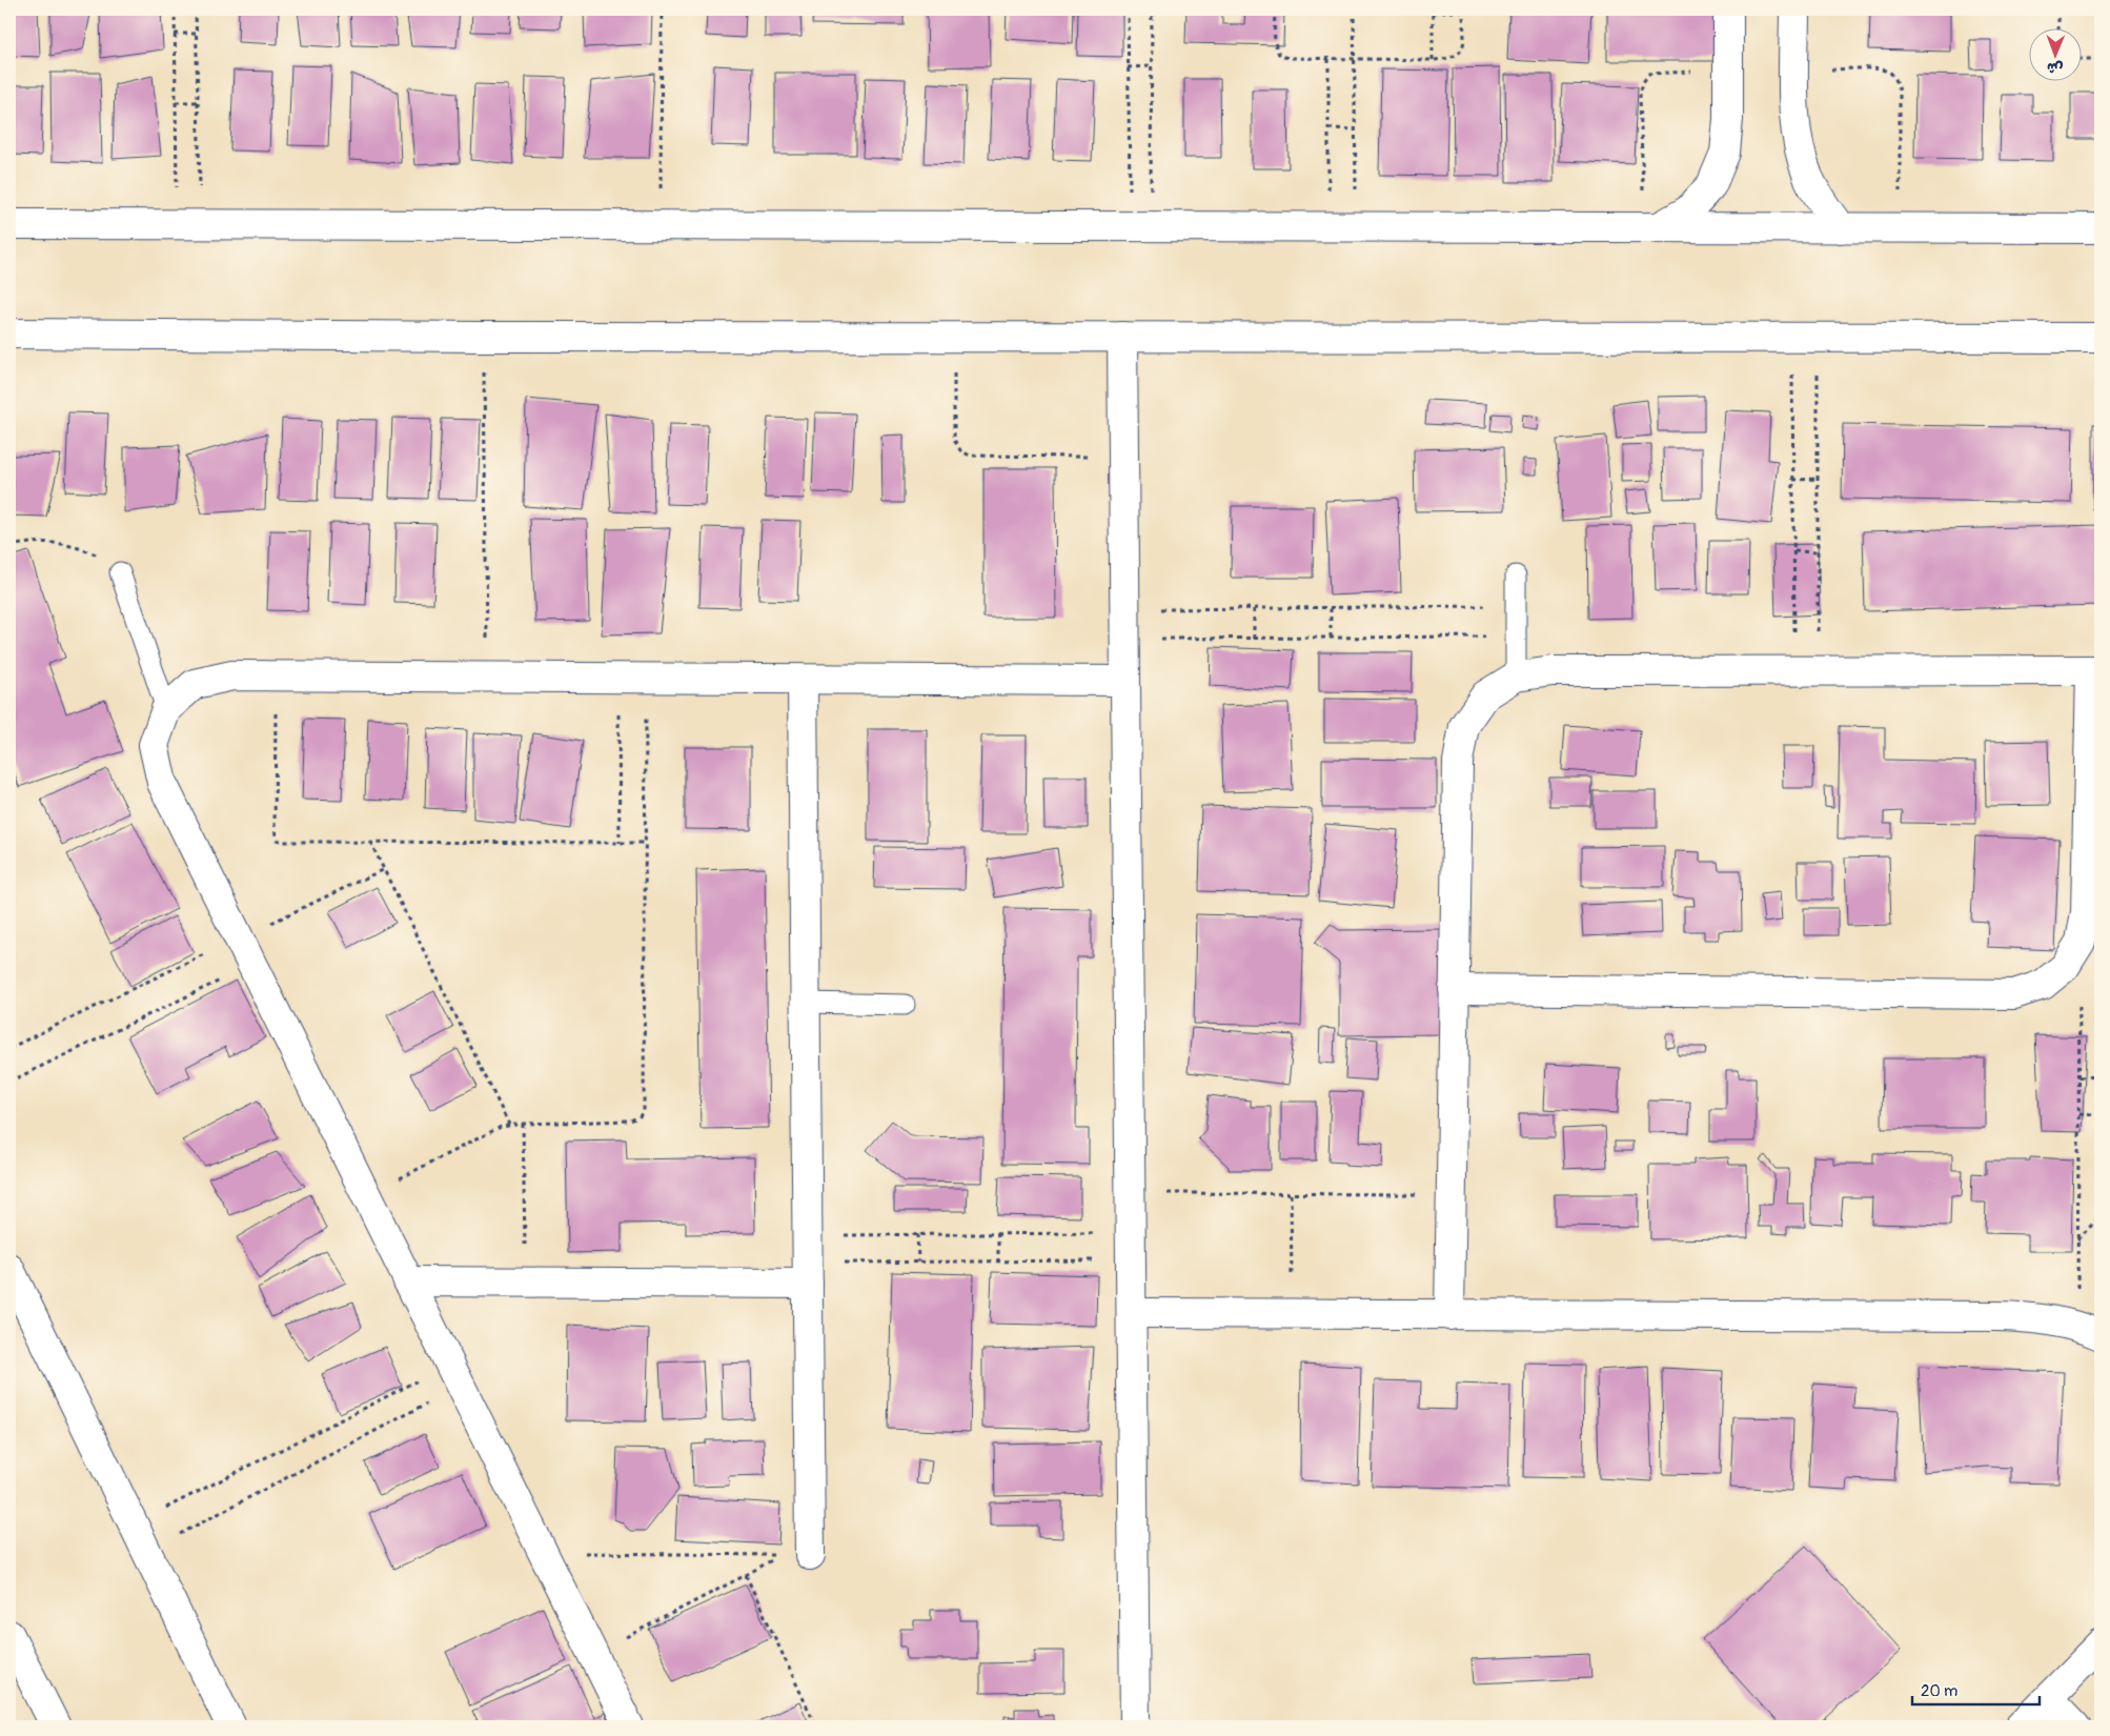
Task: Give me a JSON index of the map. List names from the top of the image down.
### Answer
{
  "scale_bar": "20 m",
  "north": "bottom"
}
